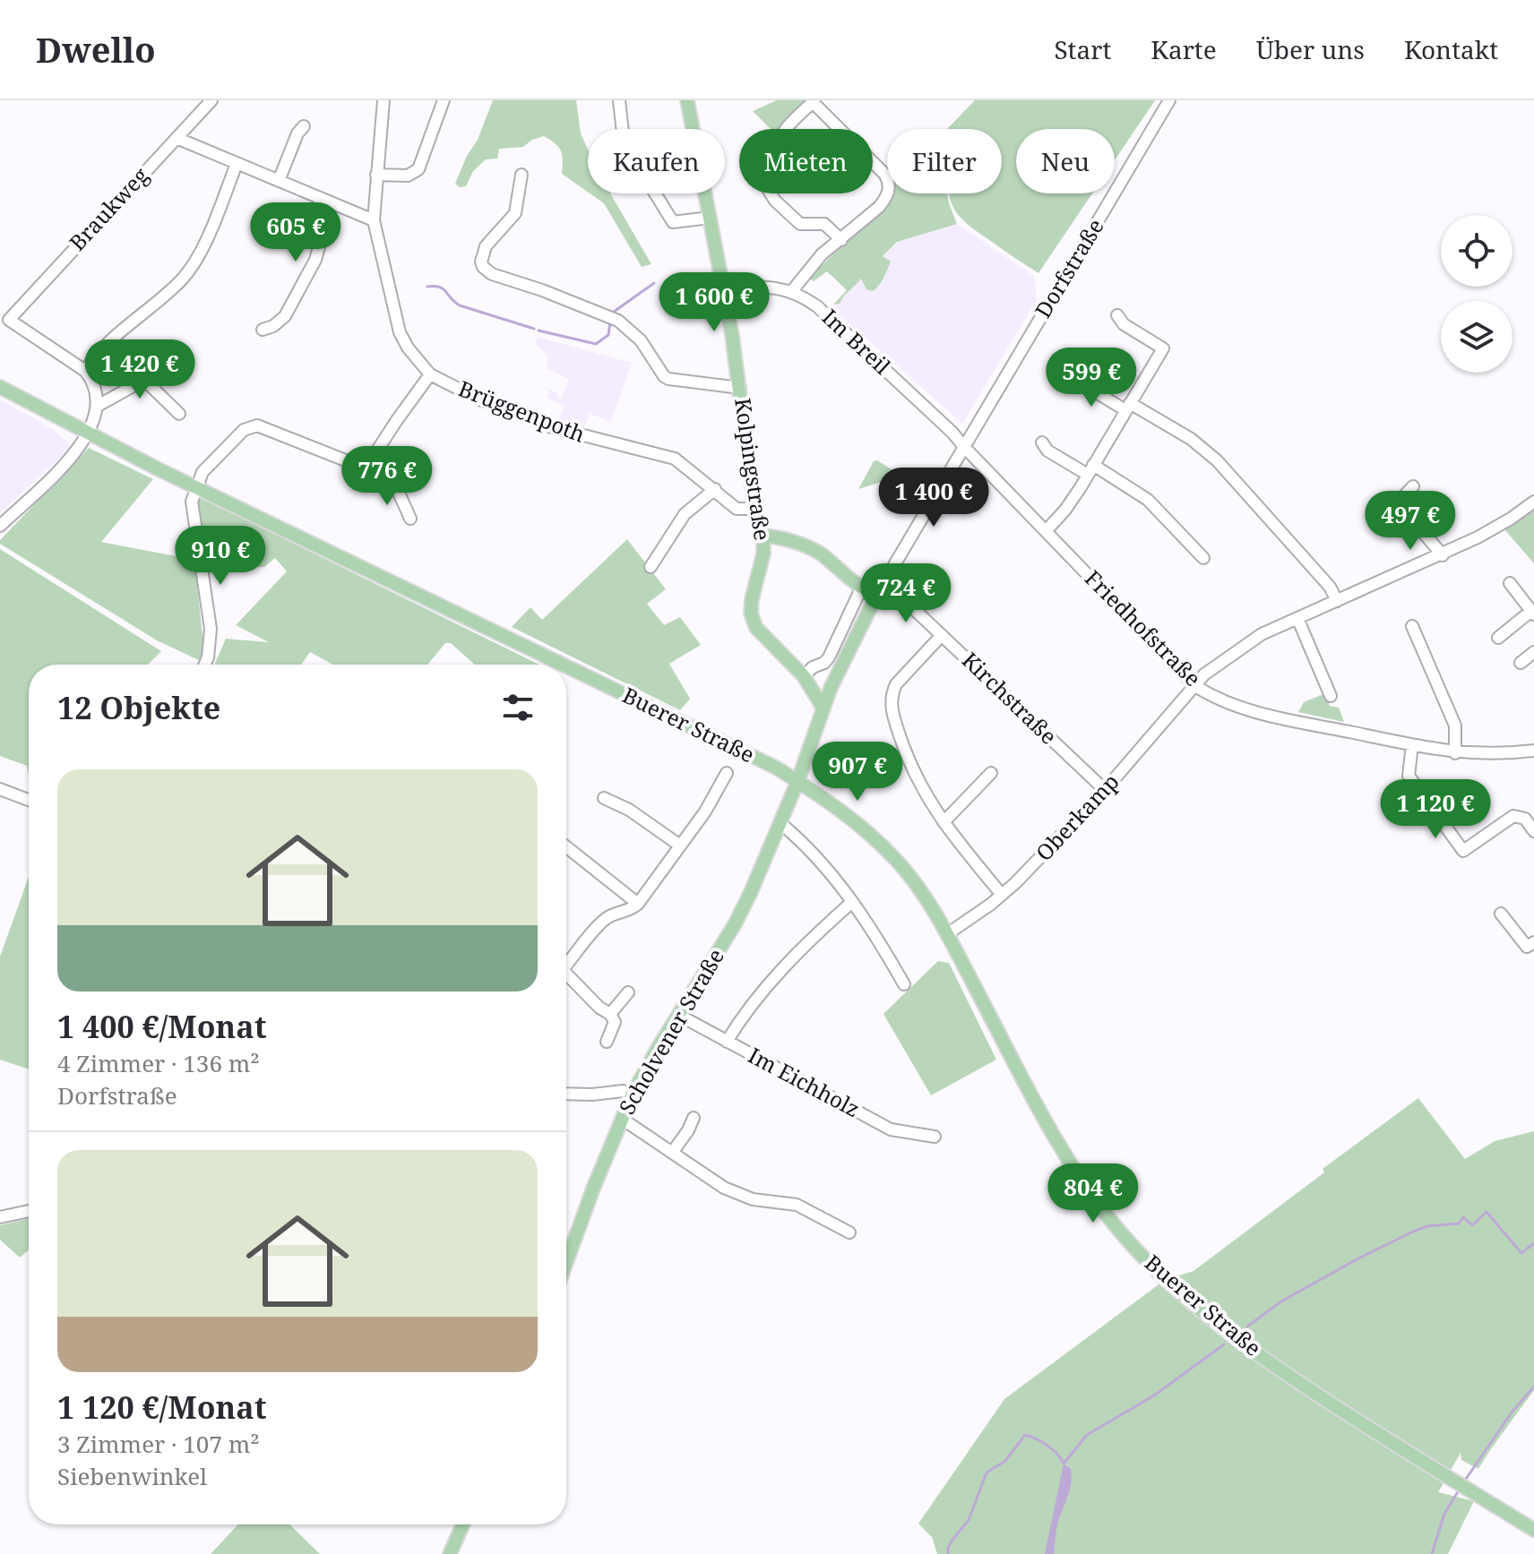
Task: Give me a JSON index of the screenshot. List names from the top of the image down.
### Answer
{
  "streets": {
    "main road": [
      "Dorfstraße",
      "Kolpingstraße",
      "Kirchstraße",
      "Buerer Straße",
      "Scholvener Straße"
    ],
    "street": [
      "Braukweg",
      "Im Breil",
      "Brüggenpoth",
      "Friedhofstraße",
      "Oberkamp",
      "Im Eichholz"
    ]
  },
  "crossings": [
    ["Dorfstraße", "Im Breil"],
    ["Dorfstraße", "Kolpingstraße"],
    ["Dorfstraße", "Friedhofstraße"],
    ["Dorfstraße", "Kirchstraße"],
    ["Dorfstraße", "Buerer Straße"],
    ["Dorfstraße", "Scholvener Straße"],
    ["Im Breil", "Kolpingstraße"],
    ["Im Breil", "Friedhofstraße"],
    ["Brüggenpoth", "Kolpingstraße"],
    ["Kolpingstraße", "Kirchstraße"],
    ["Friedhofstraße", "Oberkamp"],
    ["Kirchstraße", "Oberkamp"],
    ["Buerer Straße", "Oberkamp"],
    ["Buerer Straße", "Scholvener Straße"],
    ["Scholvener Straße", "Im Eichholz"]
  ],
  "page": {
    "header": "Dwello",
    "nav": [
      "Start",
      "Karte",
      "Über uns",
      "Kontakt"
    ],
    "chip": [
      "Kaufen",
      "Mieten",
      "Filter",
      "Neu"
    ],
    "price": [
      "605 €",
      "1 600 €",
      "1 420 €",
      "599 €",
      "776 €",
      "1 400 €",
      "497 €",
      "910 €",
      "724 €",
      "907 €",
      "1 120 €",
      "804 €"
    ],
    "heading": "12 Objekte",
    "list": [
      {
        "name": "1 400 €/Monat",
        "note": "4 Zimmer · 136 m² · Dorfstraße"
      },
      {
        "name": "1 120 €/Monat",
        "note": "3 Zimmer · 107 m² · Siebenwinkel"
      }
    ]
  }
}
